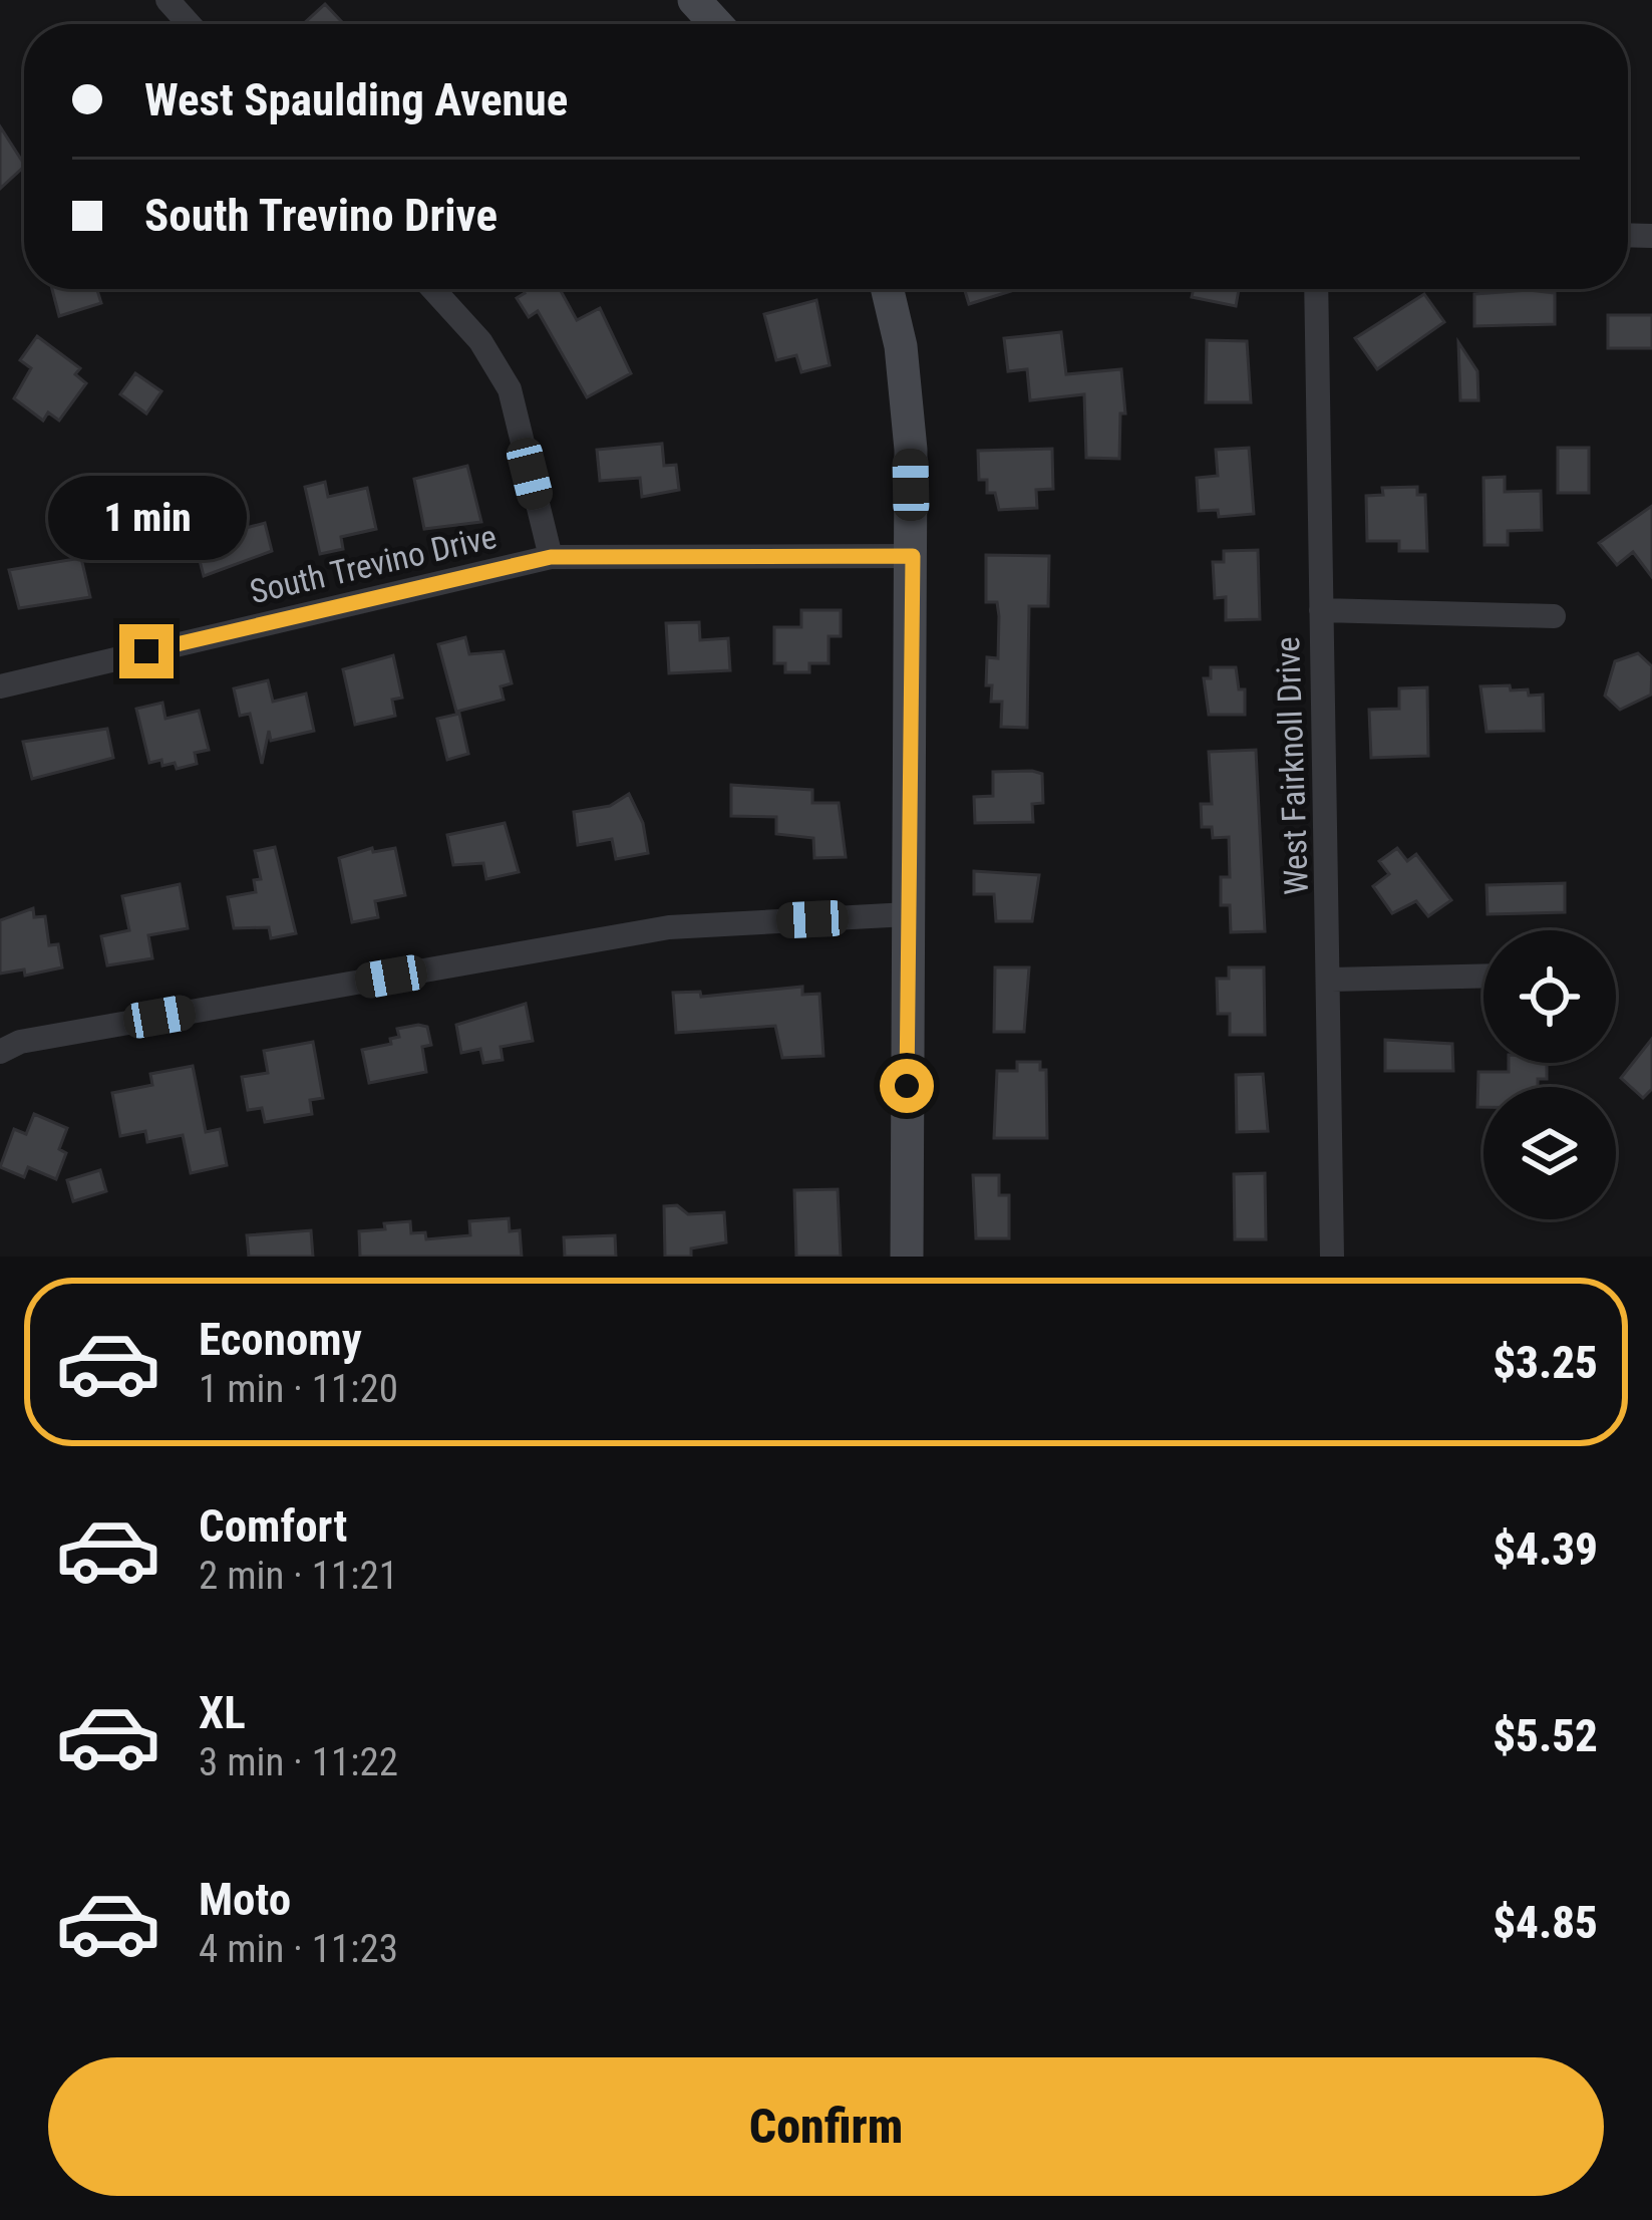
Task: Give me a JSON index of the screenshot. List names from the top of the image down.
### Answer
{
  "streets": {
    "street": ["South Trevino Drive", "West Fairknoll Drive"]
  },
  "page": {
    "banner": ["West Spaulding Avenue", "South Trevino Drive"],
    "bubble": "1 min",
    "list": [
      {
        "name": "Economy",
        "note": "1 min · 11:20",
        "value": "$3.25"
      },
      {
        "name": "Comfort",
        "note": "2 min · 11:21",
        "value": "$4.39"
      },
      {
        "name": "XL",
        "note": "3 min · 11:22",
        "value": "$5.52"
      },
      {
        "name": "Moto",
        "note": "4 min · 11:23",
        "value": "$4.85"
      }
    ],
    "buttons": "Confirm"
  }
}
